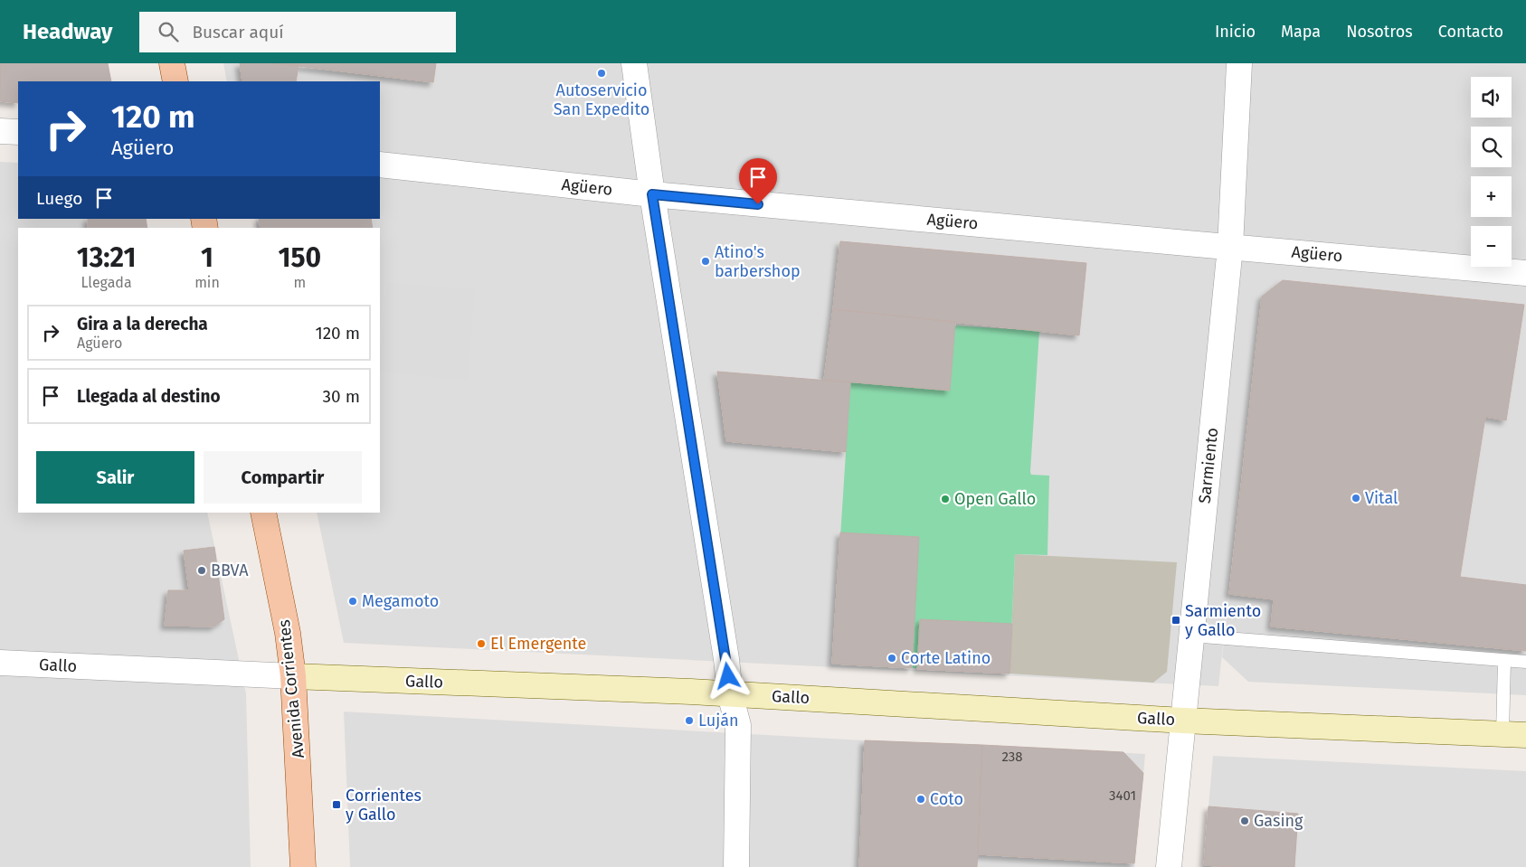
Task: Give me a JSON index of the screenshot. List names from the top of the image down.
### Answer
{
  "streets": {
    "main road": ["Gallo", "Avenida Corrientes"],
    "street": ["Agüero", "Sarmiento"]
  },
  "crossings": [
    ["Agüero", "Sarmiento"],
    ["Sarmiento", "Gallo"],
    ["Gallo", "Avenida Corrientes"]
  ],
  "places": {
    "other": [
      "Autoservicio San Expedito",
      "Atino's barbershop",
      "Vital",
      "Open Gallo",
      "BBVA",
      "Megamoto",
      "El Emergente",
      "Corte Latino",
      "Luján",
      "Coto",
      "Gasing"
    ],
    "transit": ["Sarmiento y Gallo", "Corrientes y Gallo"]
  },
  "house_numbers": ["238", "3401"],
  "page": {
    "header": "Headway",
    "search": "Buscar aquí",
    "nav": [
      "Inicio",
      "Mapa",
      "Nosotros",
      "Contacto"
    ],
    "map_buttons": ["+", "−"],
    "turn": ["120 m", "Agüero"],
    "then": "Luego",
    "eta": [
      "13:21",
      "Llegada",
      "1",
      "min",
      "150",
      "m"
    ],
    "list": [
      {
        "name": "Gira a la derecha",
        "note": "Agüero",
        "value": "120 m"
      },
      {
        "name": "Llegada al destino",
        "value": "30 m"
      }
    ],
    "buttons": ["Salir", "Compartir"]
  }
}
